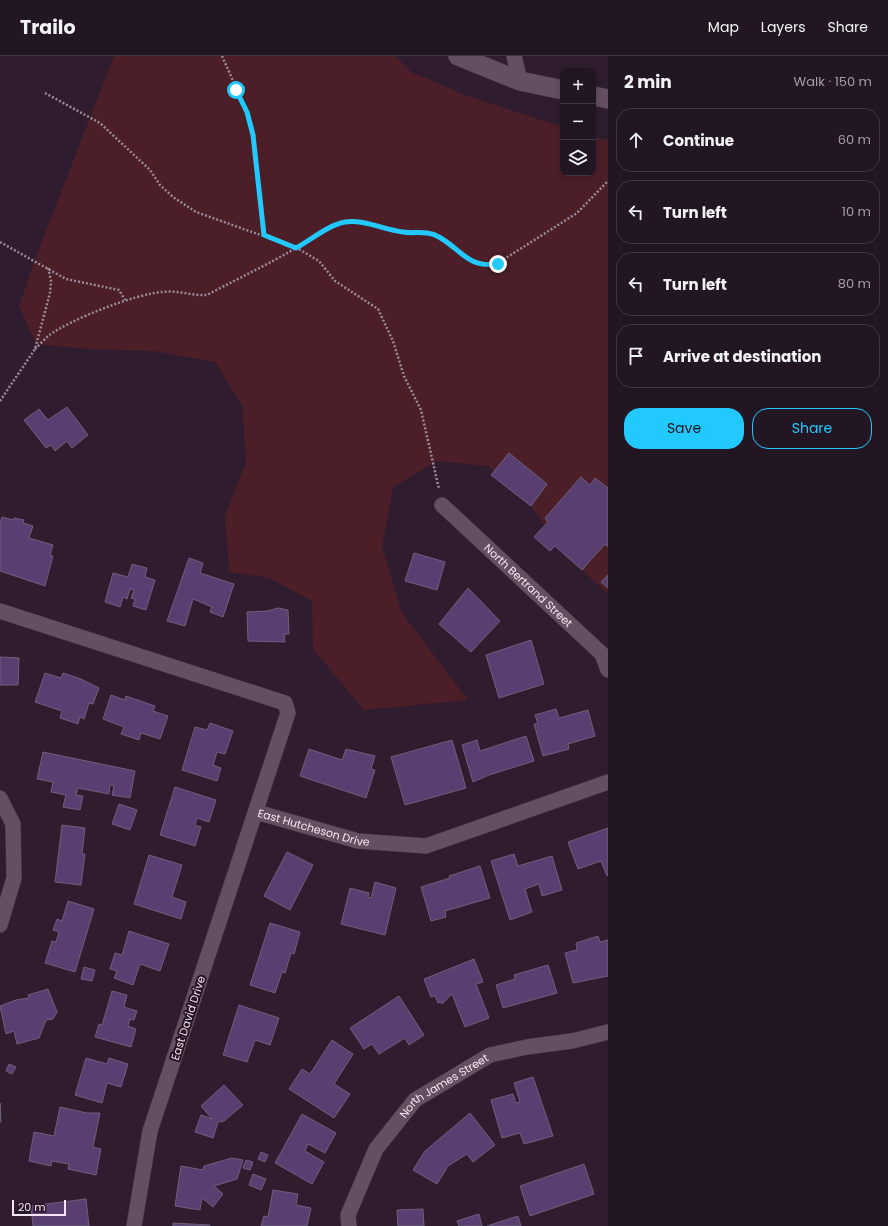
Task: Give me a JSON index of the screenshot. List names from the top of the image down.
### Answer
{
  "streets": {
    "street": [
      "North Bertrand Street",
      "East Hutcheson Drive",
      "East David Drive",
      "North James Street"
    ]
  },
  "crossings": [
    ["East Hutcheson Drive", "East David Drive"]
  ],
  "scale_bar": "20 m",
  "page": {
    "header": "Trailo",
    "nav": ["Map", "Layers", "Share"],
    "heading": ["2 min", "Walk · 150 m"],
    "map_buttons": ["+", "−"],
    "list": [
      ["Continue", "60 m"],
      ["Turn left", "10 m"],
      ["Turn left", "80 m"],
      "Arrive at destination"
    ],
    "buttons": ["Save", "Share"],
    "scale": "20 m"
  }
}
